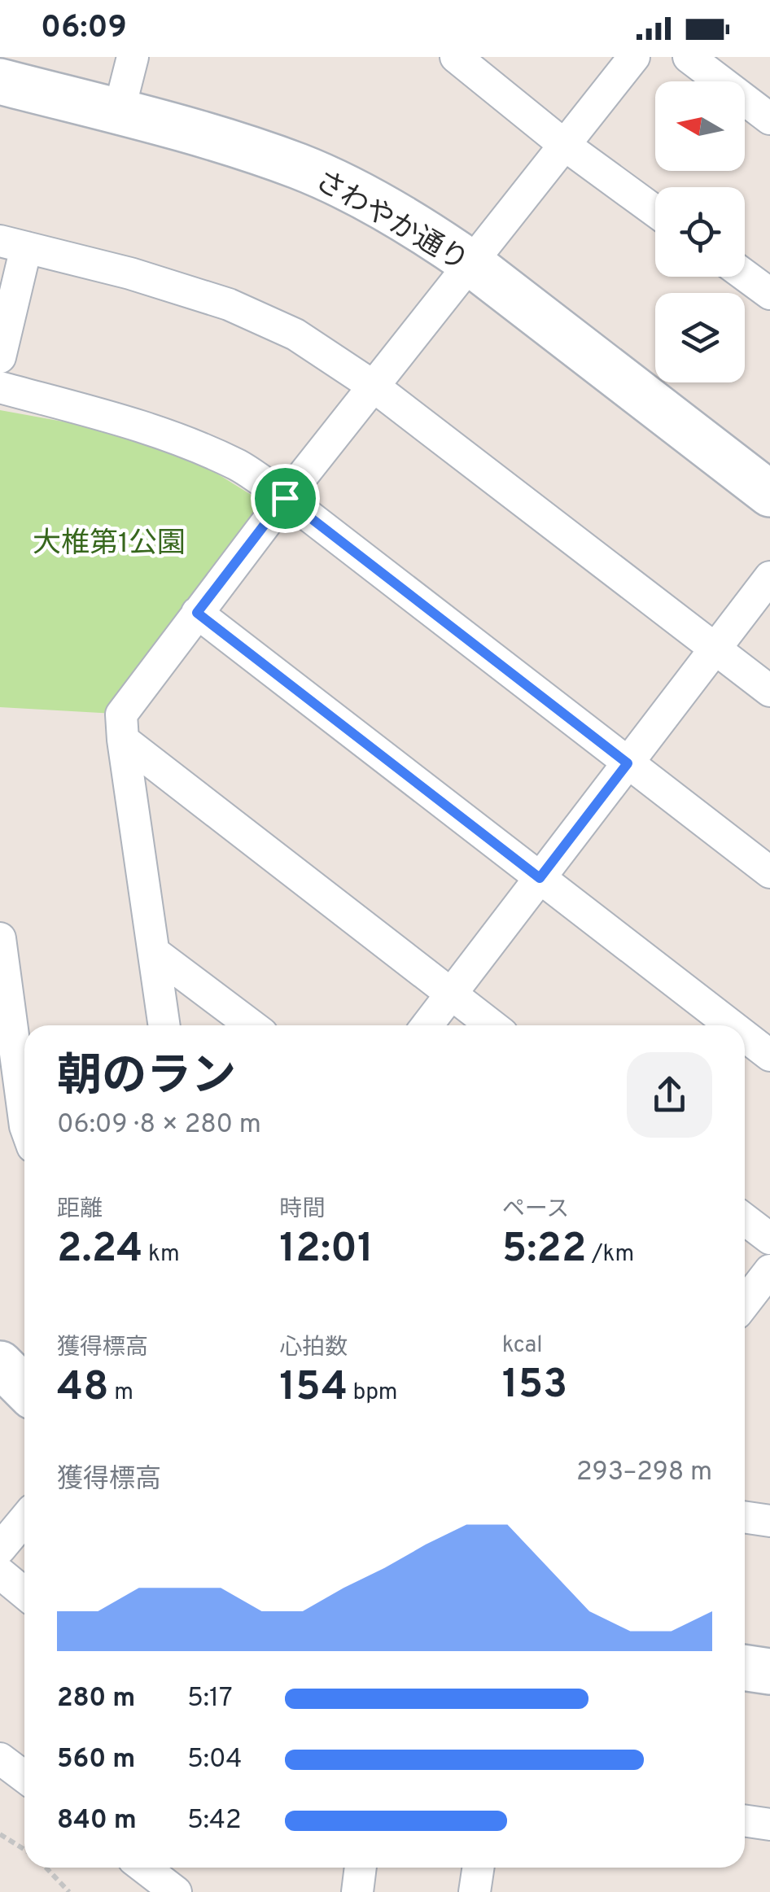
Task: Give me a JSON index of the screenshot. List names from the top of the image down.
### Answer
{
  "streets": {
    "street": ["さわやか通り"]
  },
  "parks": ["大椎第1公園"],
  "north": "left",
  "page": {
    "status": "06:09",
    "heading": ["朝のラン", "06:09 · 8 × 280 m"],
    "stats": [
      ["距離", "2.24 km"],
      ["時間", "12:01"],
      ["ペース", "5:22 /km"],
      ["獲得標高", "48 m"],
      ["心拍数", "154 bpm"],
      ["kcal", "153"]
    ],
    "chart": ["獲得標高", "293–298 m"],
    "list": [
      {
        "name": "280 m",
        "note": "5:17"
      },
      {
        "name": "560 m",
        "note": "5:04"
      },
      {
        "name": "840 m",
        "note": "5:42"
      }
    ]
  }
}
